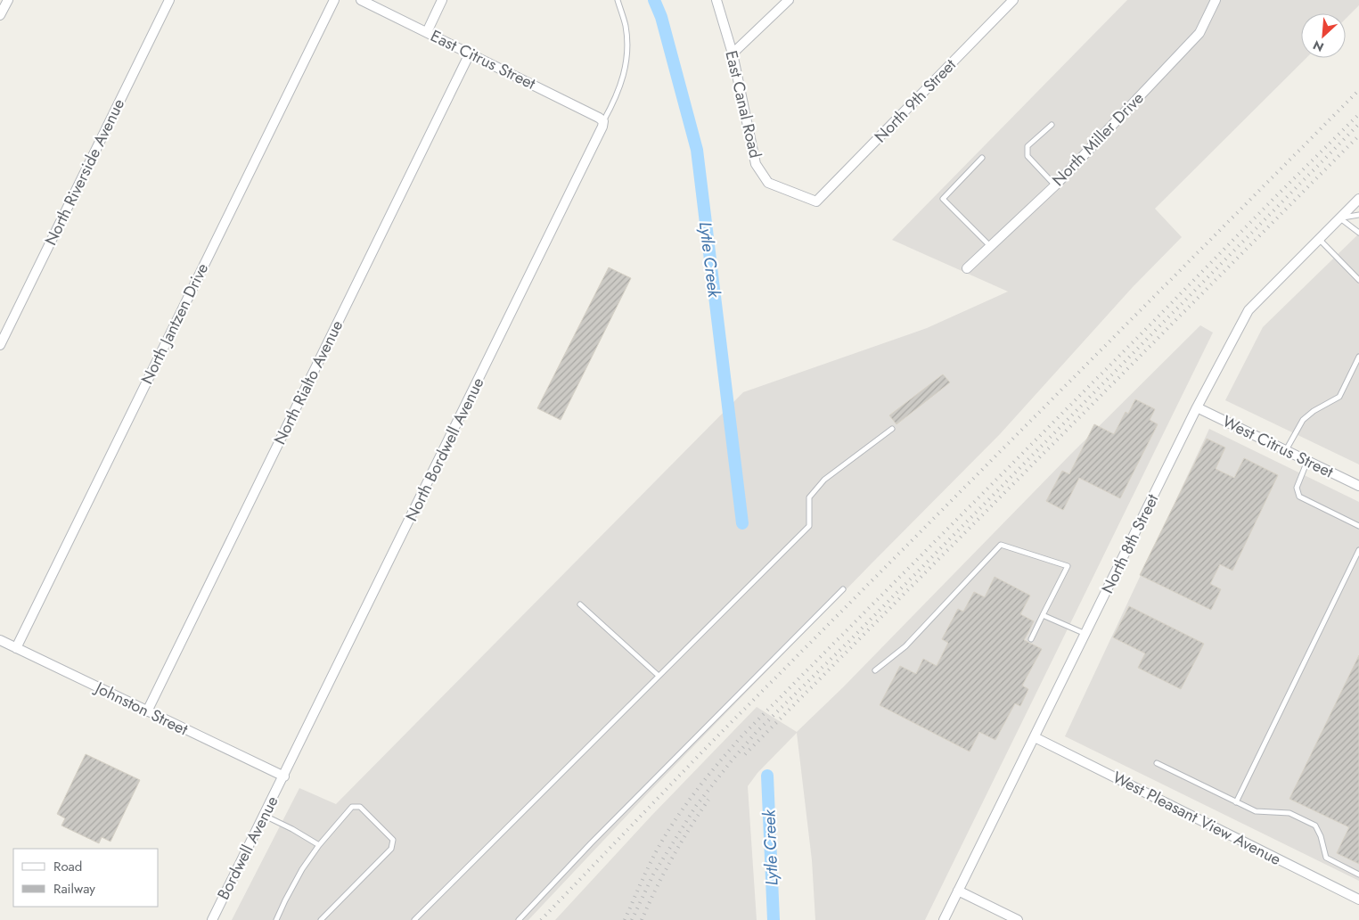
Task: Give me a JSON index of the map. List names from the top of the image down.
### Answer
{
  "streets": {
    "street": [
      "East Citrus Street",
      "North 9th Street",
      "East Canal Road",
      "North Miller Drive",
      "North Riverside Avenue",
      "North Jantzen Drive",
      "North Rialto Avenue",
      "West Citrus Street",
      "North Bordwell Avenue",
      "North 8th Street",
      "Johnston Street",
      "West Pleasant View Avenue",
      "Bordwell Avenue"
    ]
  },
  "crossings": [
    ["East Citrus Street", "North Rialto Avenue"],
    ["East Citrus Street", "North Bordwell Avenue"],
    ["North 9th Street", "East Canal Road"],
    ["North Jantzen Drive", "Johnston Street"],
    ["North Rialto Avenue", "Johnston Street"],
    ["West Citrus Street", "North 8th Street"],
    ["North Bordwell Avenue", "Johnston Street"],
    ["North Bordwell Avenue", "Bordwell Avenue"],
    ["North 8th Street", "West Pleasant View Avenue"],
    ["Johnston Street", "Bordwell Avenue"]
  ],
  "water": ["Lytle Creek"],
  "legend": ["Road", "Railway"],
  "north": "bottom left"
}
